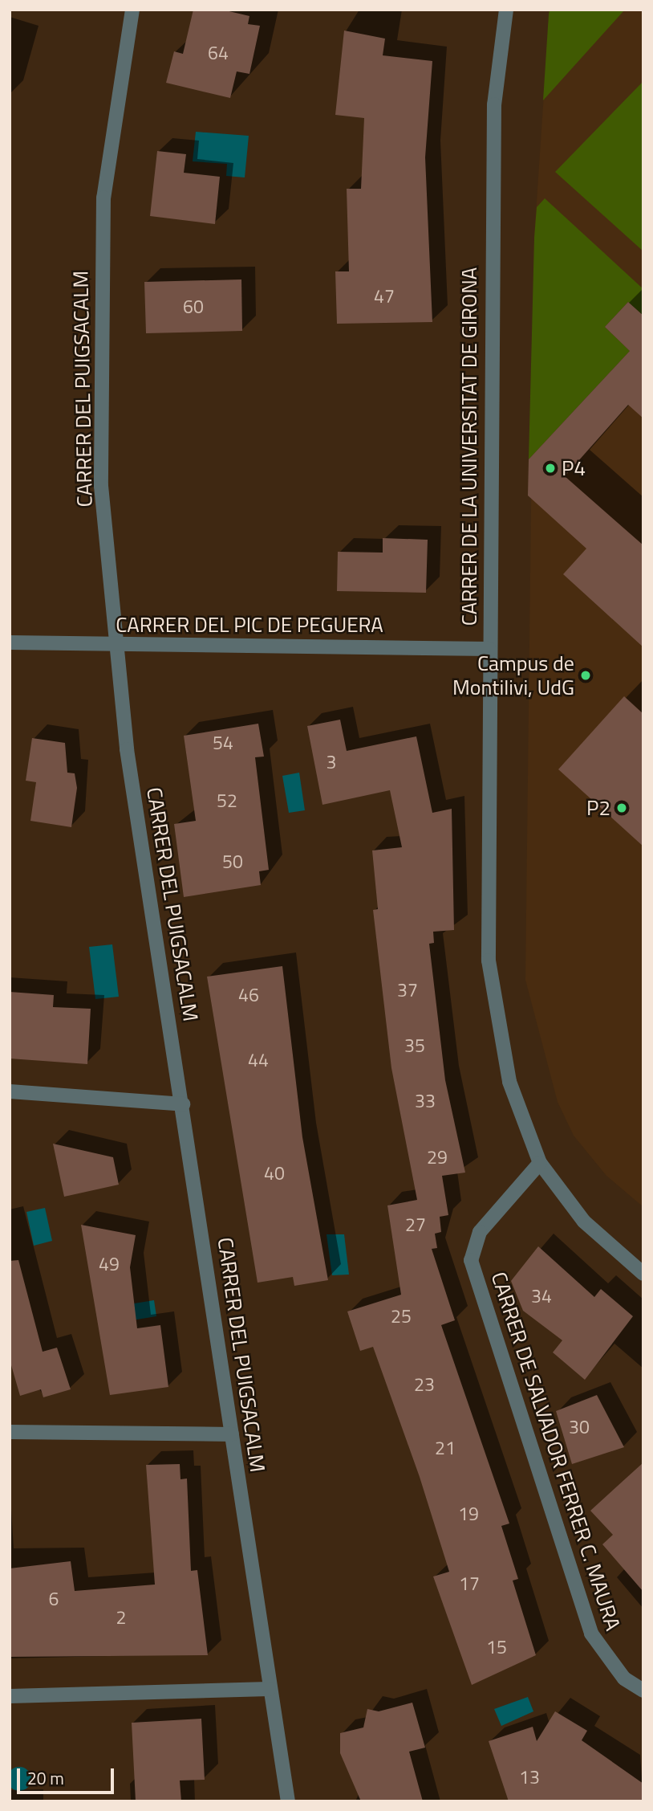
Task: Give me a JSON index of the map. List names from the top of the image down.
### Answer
{
  "streets": {
    "street": [
      "CARRER DEL PUIGSACALM",
      "CARRER DE LA UNIVERSITAT DE GIRONA",
      "CARRER DEL PIC DE PEGUERA",
      "CARRER DE SALVADOR FERRER C. MAURA"
    ]
  },
  "crossings": [
    ["CARRER DEL PUIGSACALM", "CARRER DEL PIC DE PEGUERA"],
    ["CARRER DE LA UNIVERSITAT DE GIRONA", "CARRER DEL PIC DE PEGUERA"],
    ["CARRER DE LA UNIVERSITAT DE GIRONA", "CARRER DE SALVADOR FERRER C. MAURA"]
  ],
  "places": ["P4", "Campus de Montilivi, UdG", "P2"],
  "house_numbers": [
    "64",
    "47",
    "60",
    "54",
    "3",
    "52",
    "50",
    "37",
    "46",
    "35",
    "44",
    "33",
    "29",
    "40",
    "27",
    "49",
    "34",
    "25",
    "23",
    "30",
    "21",
    "19",
    "17",
    "6",
    "2",
    "15",
    "13"
  ],
  "scale_bar": "20 m"
}
